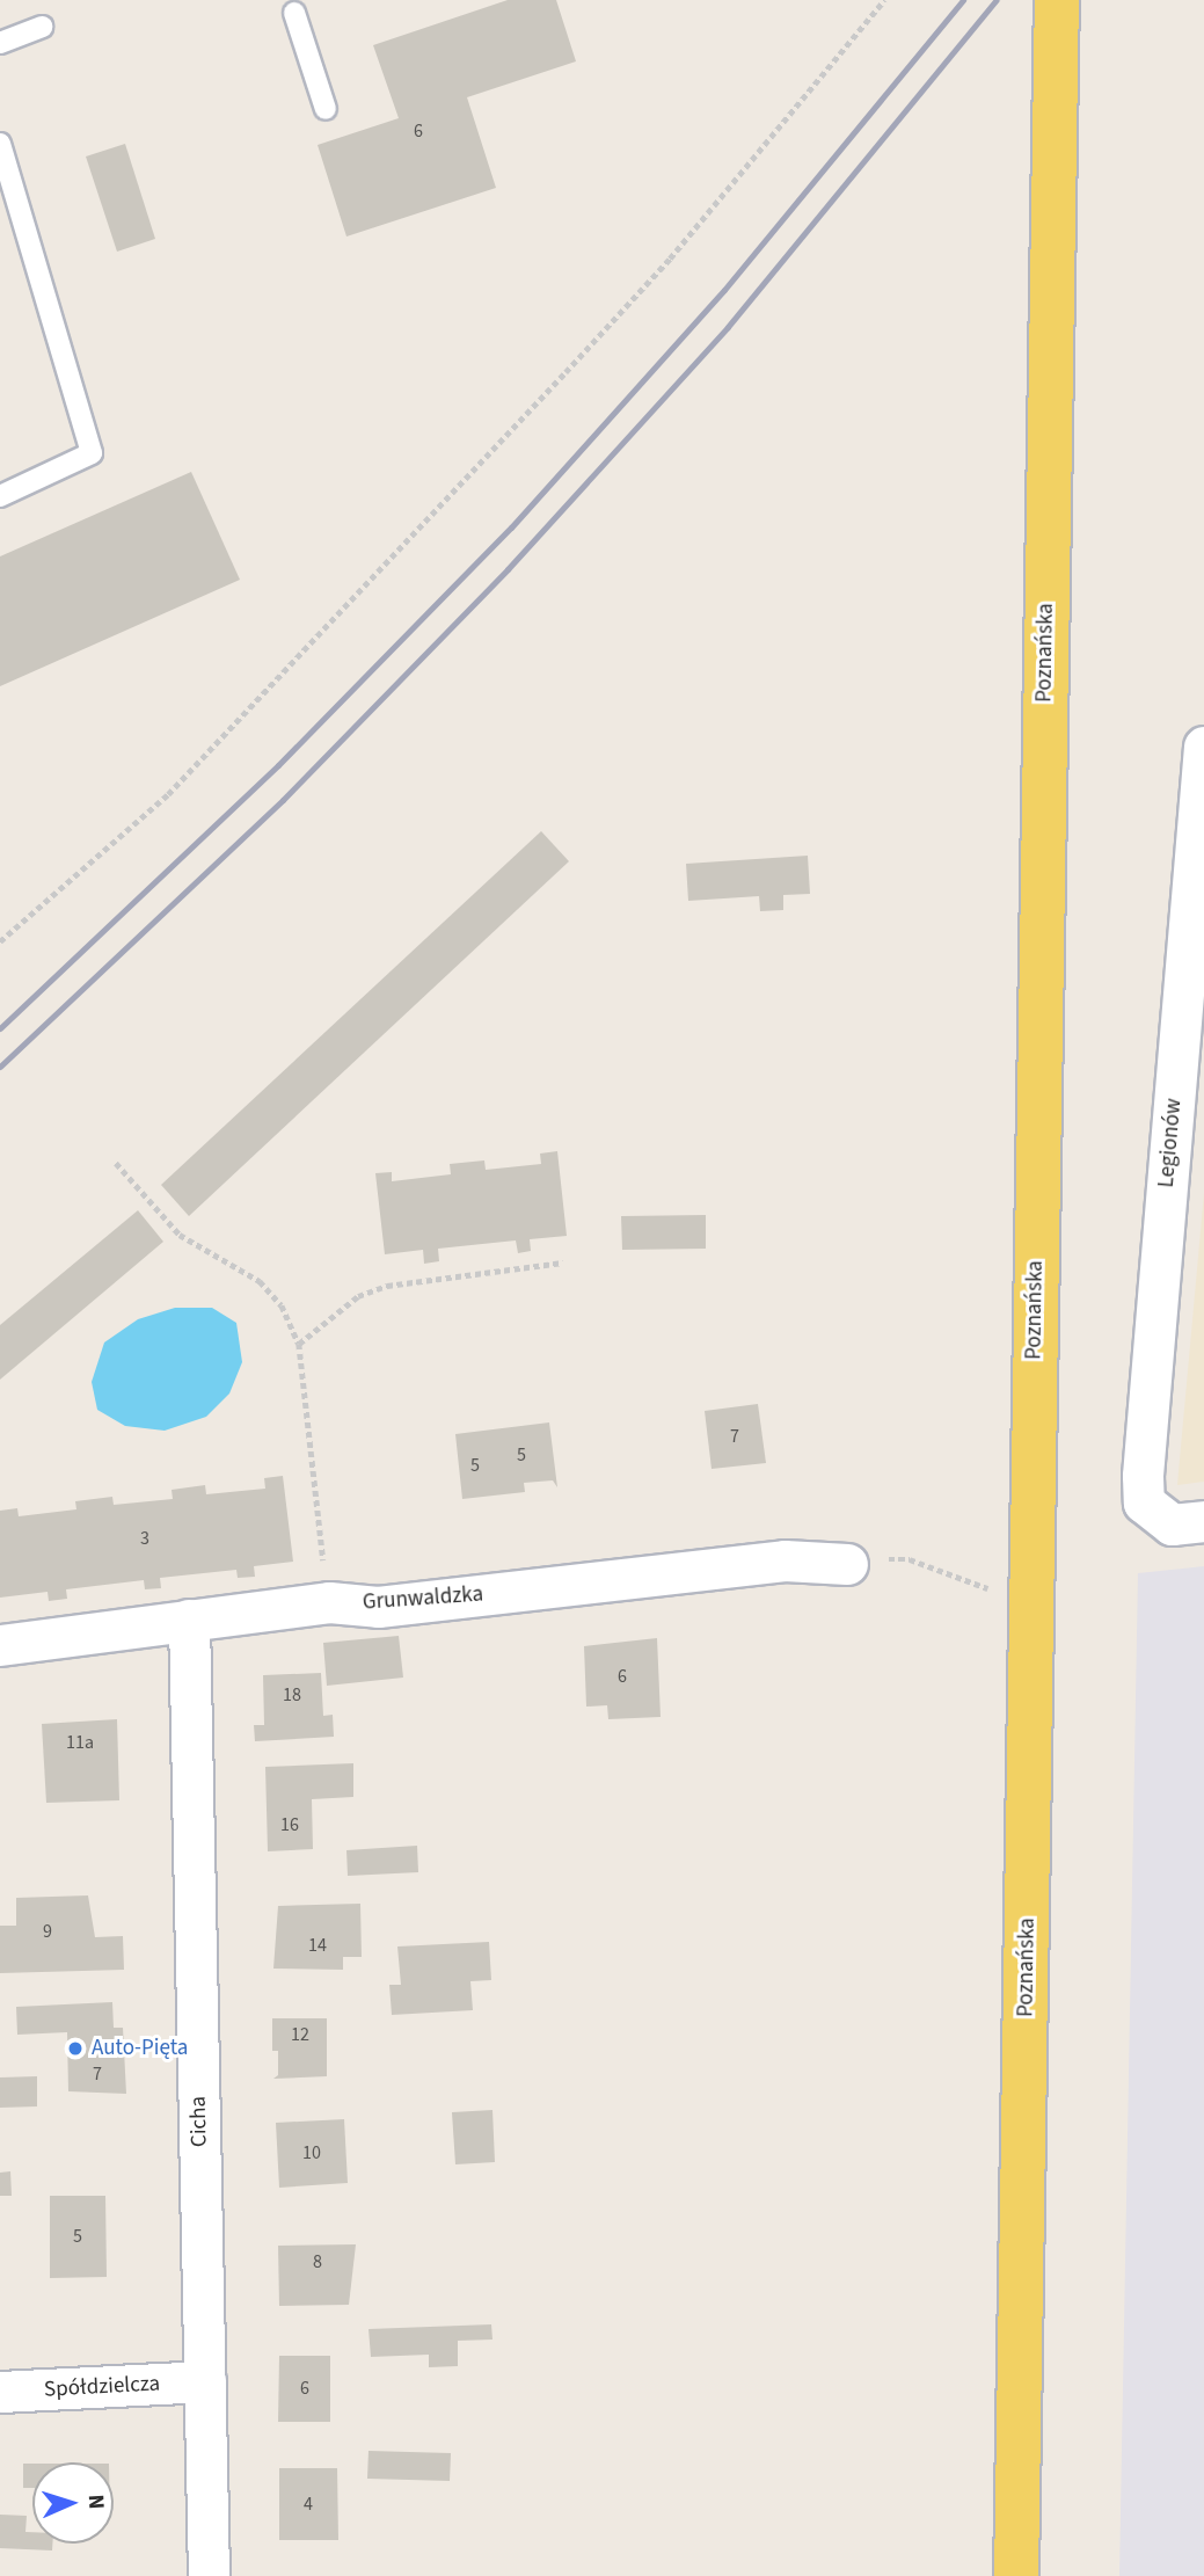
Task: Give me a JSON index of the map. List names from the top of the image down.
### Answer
{
  "streets": {
    "main road": ["Poznańska"],
    "street": [
      "Legionów",
      "Grunwaldzka",
      "Cicha",
      "Spółdzielcza"
    ]
  },
  "crossings": [
    ["Grunwaldzka", "Cicha"],
    ["Cicha", "Spółdzielcza"]
  ],
  "places": ["Auto-Pięta"],
  "house_numbers": [
    "6",
    "7",
    "5",
    "5",
    "3",
    "6",
    "18",
    "11a",
    "16",
    "9",
    "14",
    "12",
    "7",
    "10",
    "5",
    "8",
    "6",
    "4"
  ],
  "north": "right"
}
